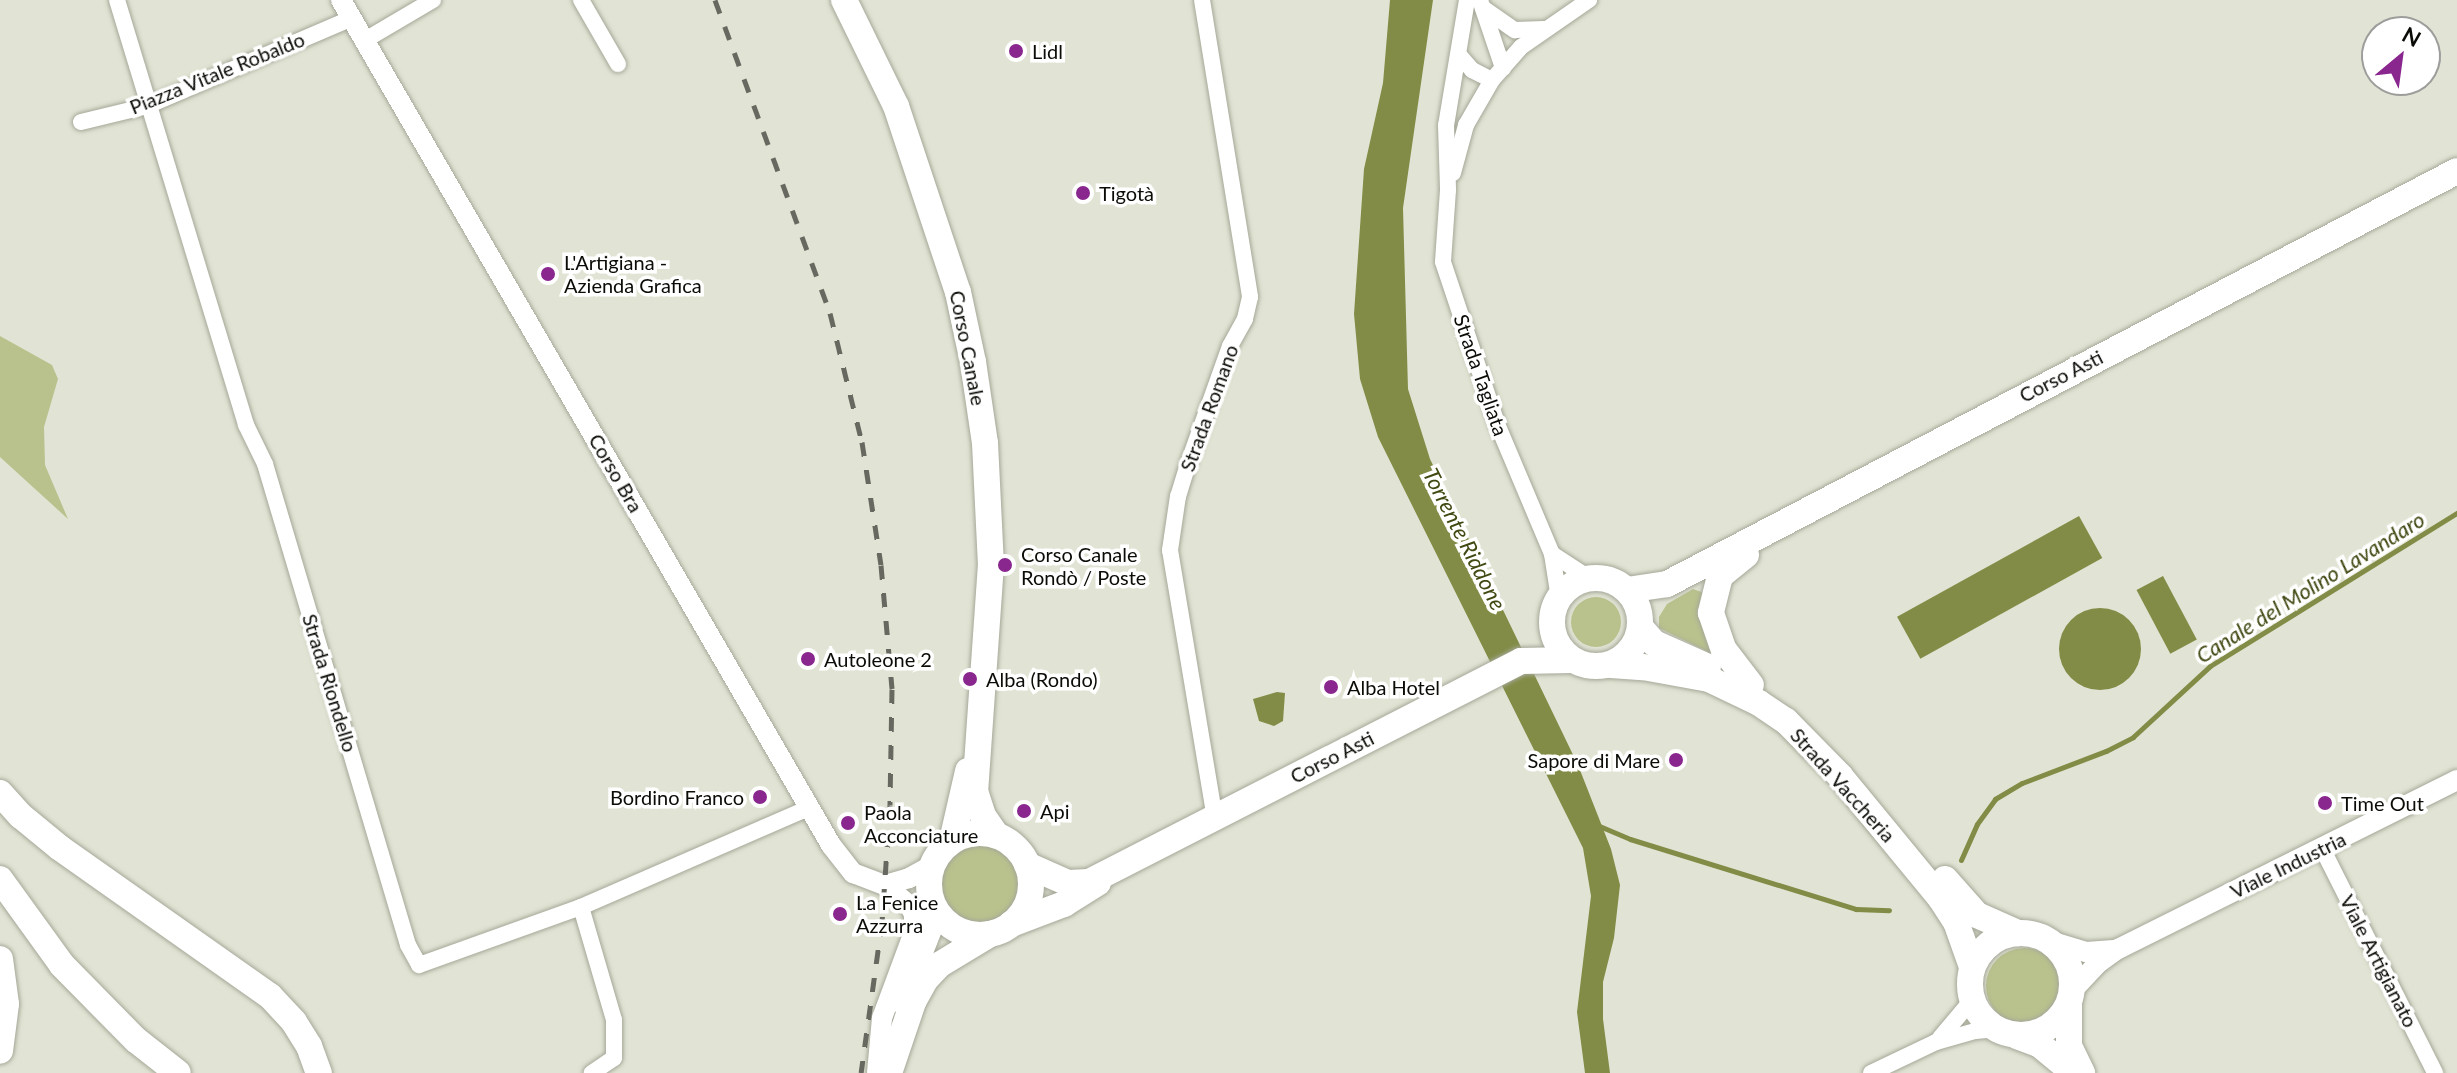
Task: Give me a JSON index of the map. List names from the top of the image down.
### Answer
{
  "streets": {
    "main road": ["Corso Canale", "Corso Asti", "Strada Vaccheria"],
    "street": [
      "Piazza Vitale Robaldo",
      "Strada Tagliata",
      "Strada Romano",
      "Corso Bra",
      "Strada Riondello",
      "Viale Industria",
      "Viale Artigianato"
    ]
  },
  "crossings": [
    ["Piazza Vitale Robaldo", "Corso Bra"],
    ["Piazza Vitale Robaldo", "Strada Riondello"],
    ["Corso Canale", "Corso Asti"],
    ["Strada Tagliata", "Strada Vaccheria"],
    ["Corso Asti", "Strada Romano"],
    ["Corso Bra", "Strada Riondello"],
    ["Strada Vaccheria", "Viale Industria"],
    ["Viale Industria", "Viale Artigianato"]
  ],
  "water": ["Torrente Riddone", "Canale del Molino Lavandaro"],
  "places": [
    "Lidl",
    "Tigotà",
    "L'Artigiana - Azienda Grafica",
    "Corso Canale Rondò / Poste",
    "Autoleone 2",
    "Alba (Rondo)",
    "Alba Hotel",
    "Sapore di Mare",
    "Bordino Franco",
    "Time Out",
    "Api",
    "Paola Acconciature",
    "La Fenice Azzurra"
  ],
  "north": "top right"
}
